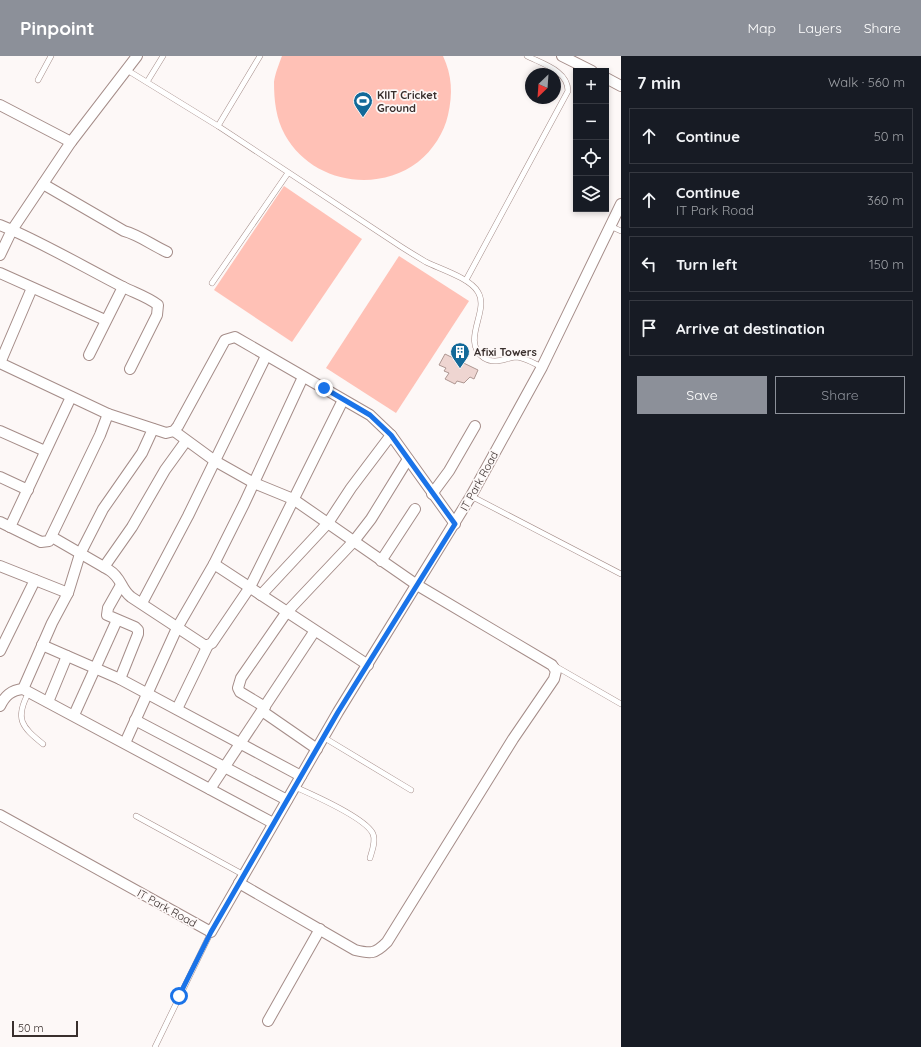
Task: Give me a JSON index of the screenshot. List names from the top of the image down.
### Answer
{
  "streets": {
    "street": ["IT Park Road"]
  },
  "places": {
    "sports": ["KIIT Cricket Ground"],
    "building": ["Afixi Towers"]
  },
  "scale_bar": "50 m",
  "north": "bottom left",
  "page": {
    "header": "Pinpoint",
    "nav": ["Map", "Layers", "Share"],
    "heading": ["7 min", "Walk · 560 m"],
    "map_buttons": ["+", "−"],
    "list": [
      ["Continue", "50 m"],
      ["Continue", "IT Park Road", "360 m"],
      ["Turn left", "150 m"],
      "Arrive at destination"
    ],
    "buttons": ["Save", "Share"],
    "scale": "50 m"
  }
}
